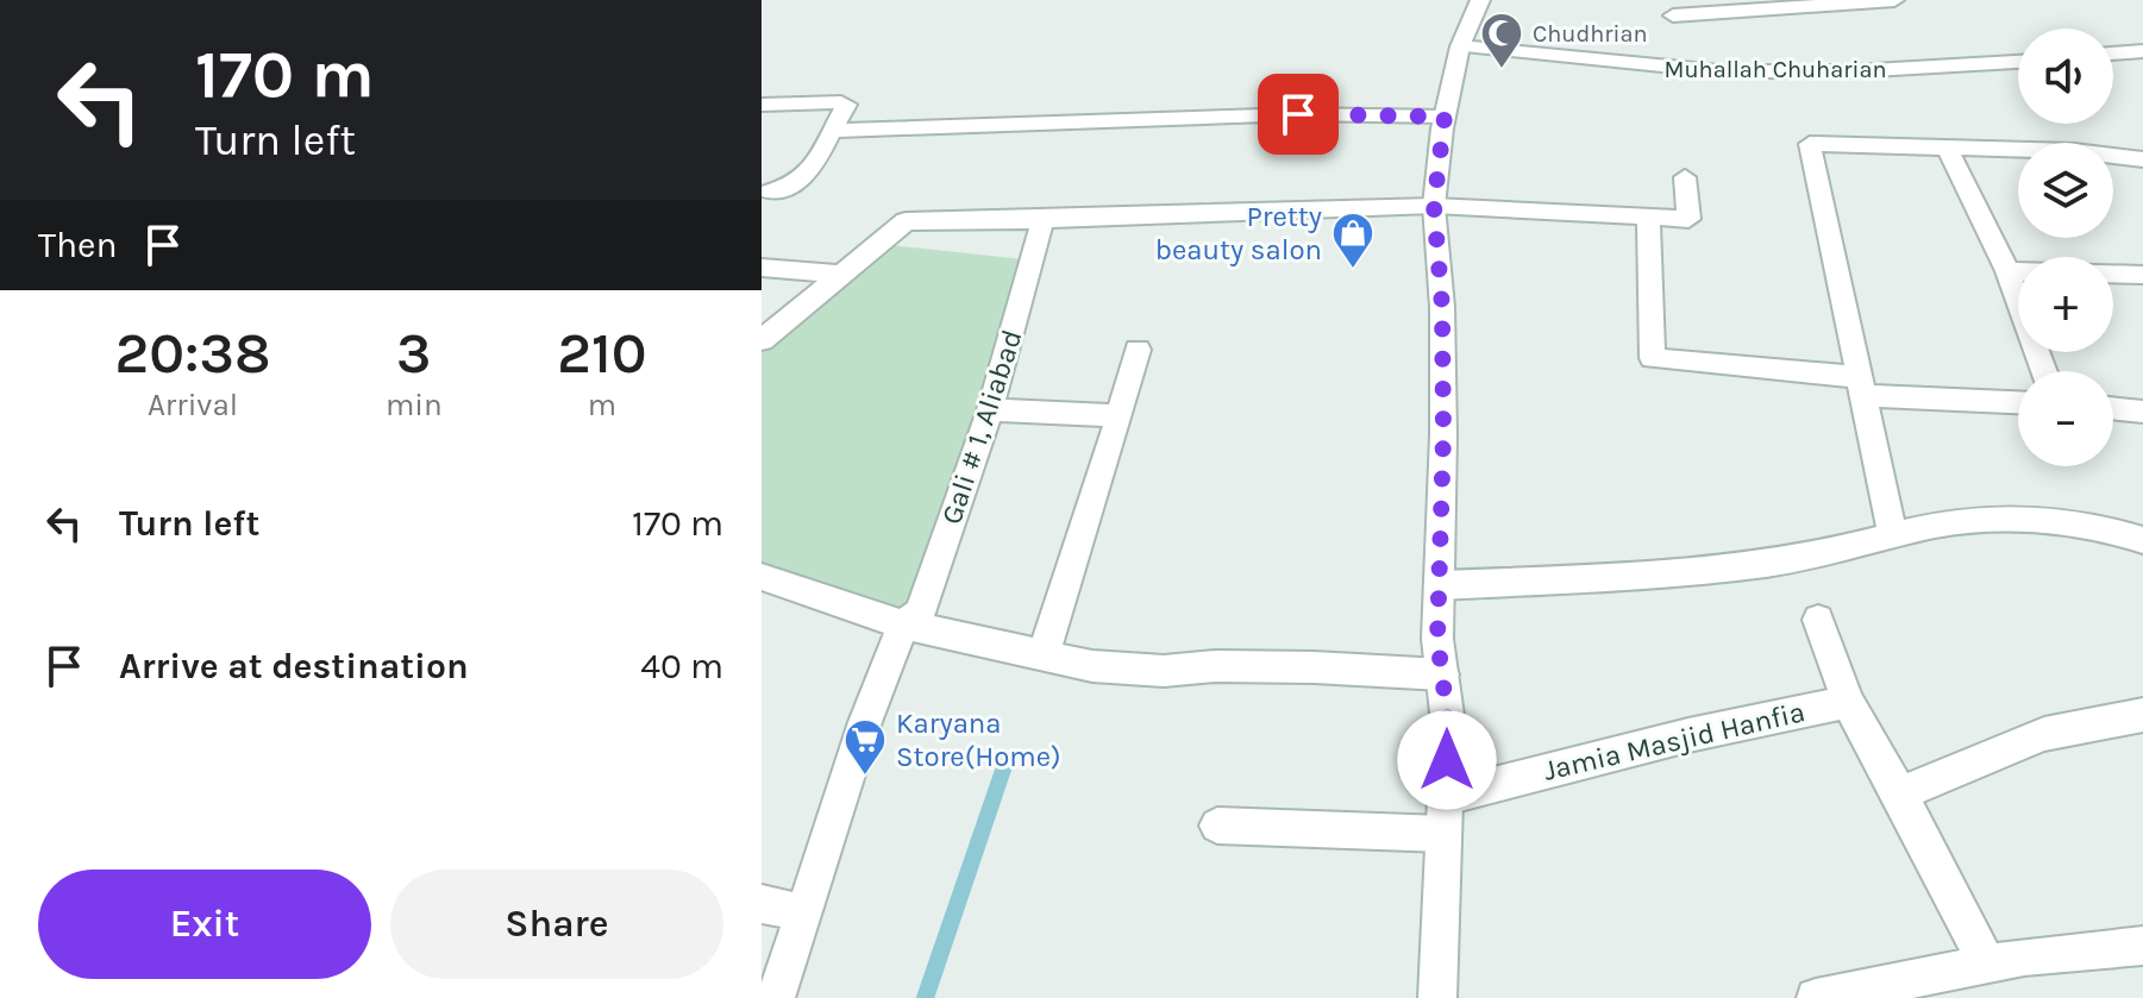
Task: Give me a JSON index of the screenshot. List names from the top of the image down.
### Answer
{
  "streets": {
    "street": ["Muhallah Chuharian", "Gali # 1, Aliabad", "Jamia Masjid Hanfia"]
  },
  "places": {
    "mosque": ["Chudhrian"],
    "shop": ["Pretty beauty salon"],
    "supermarket": ["Karyana Store(Home)"]
  },
  "page": {
    "turn": ["170 m", "Turn left"],
    "map_buttons": ["+", "−"],
    "then": "Then",
    "eta": [
      "20:38",
      "Arrival",
      "3",
      "min",
      "210",
      "m"
    ],
    "list": [
      {
        "name": "Turn left",
        "value": "170 m"
      },
      {
        "name": "Arrive at destination",
        "value": "40 m"
      }
    ],
    "buttons": ["Exit", "Share"]
  }
}
